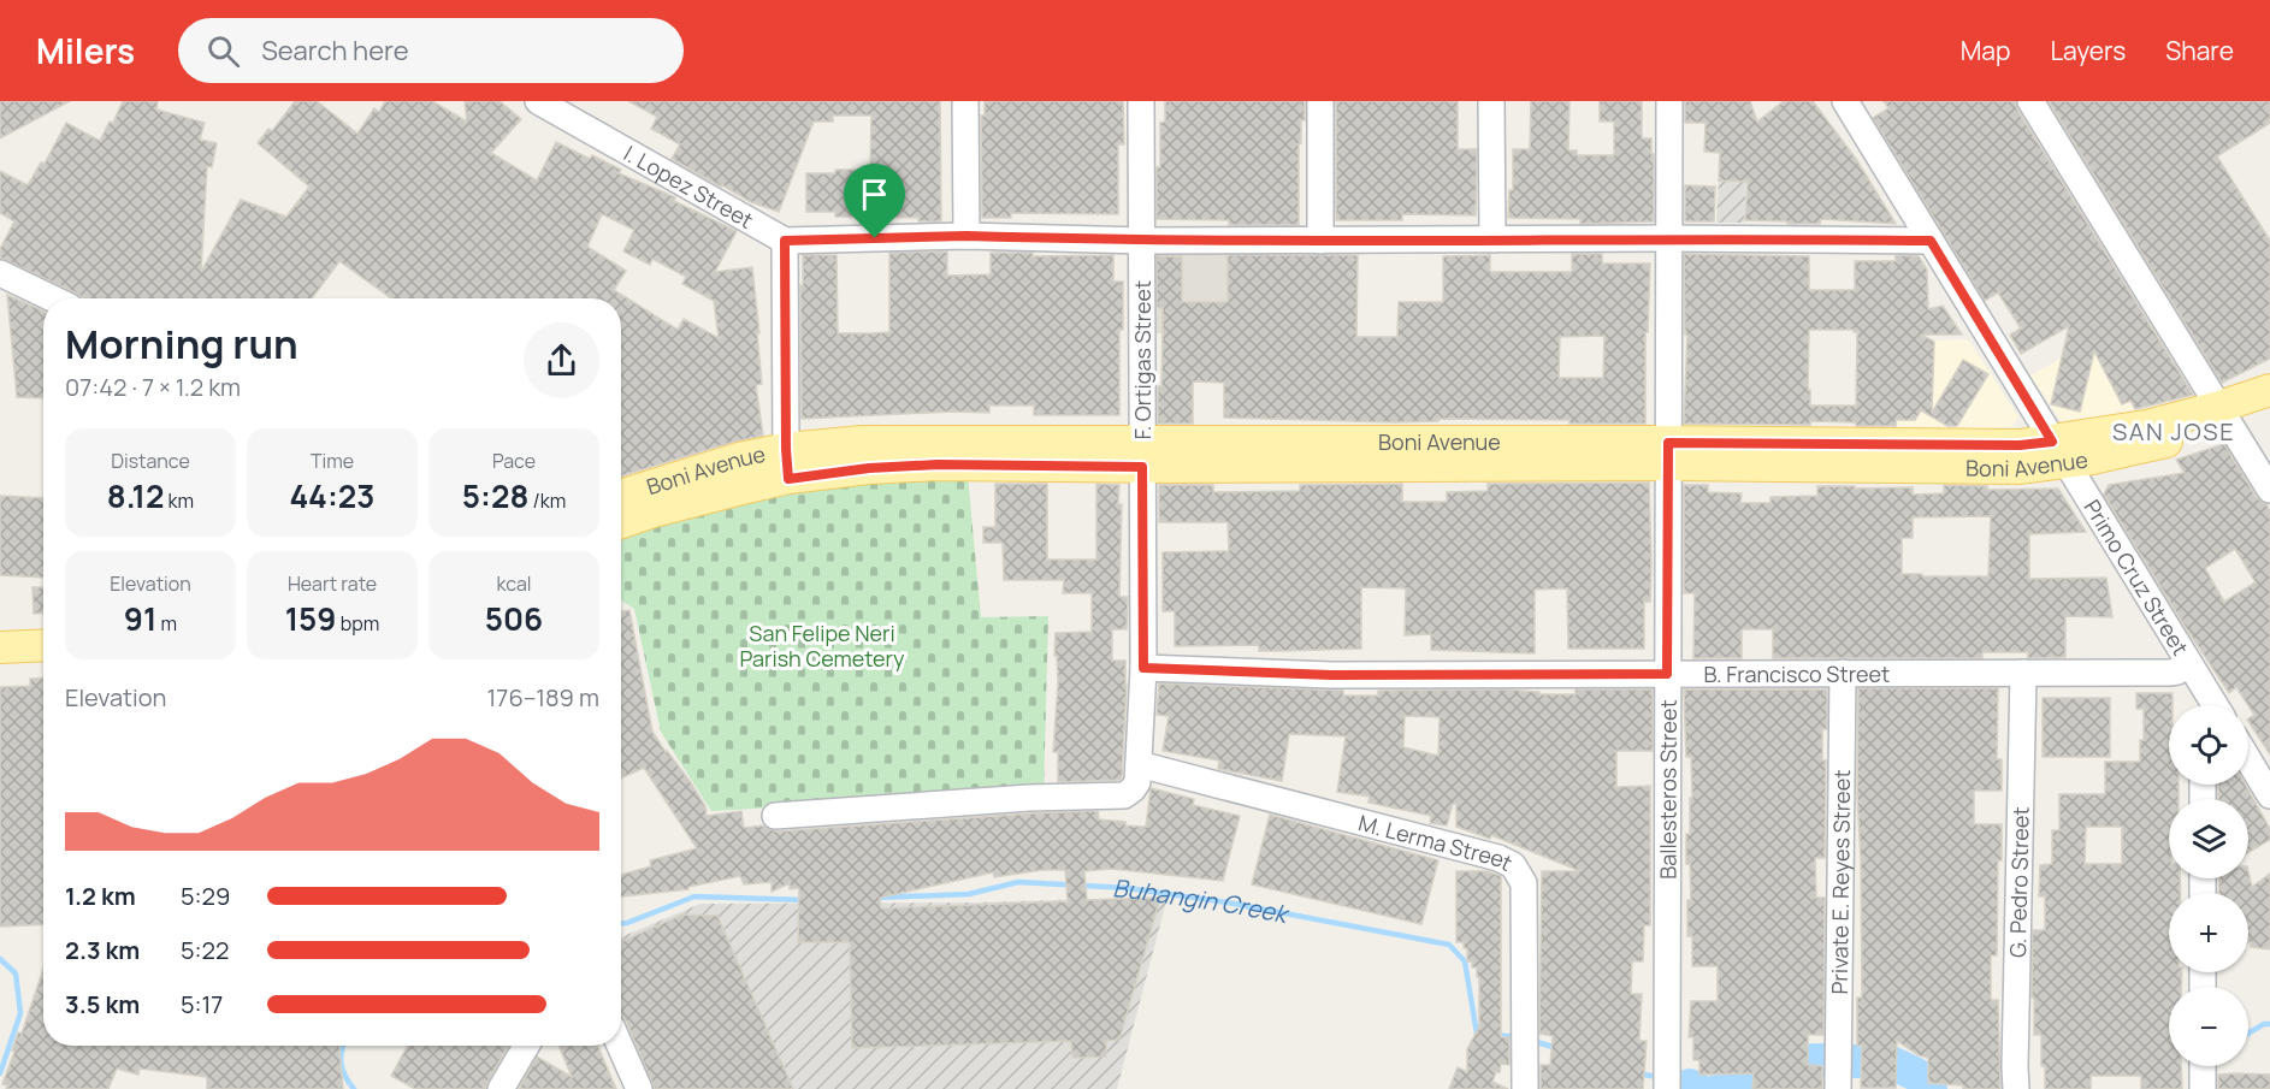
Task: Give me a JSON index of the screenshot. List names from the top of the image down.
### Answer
{
  "streets": {
    "main road": ["Boni Avenue"],
    "street": [
      "I. Lopez Street",
      "F. Ortigas Street",
      "Primo Cruz Street",
      "B. Francisco Street",
      "Ballesteros Street",
      "M. Lerma Street",
      "Private E. Reyes Street",
      "G. Pedro Street"
    ]
  },
  "crossings": [
    ["F. Ortigas Street", "Boni Avenue"],
    ["F. Ortigas Street", "B. Francisco Street"],
    ["F. Ortigas Street", "M. Lerma Street"],
    ["Boni Avenue", "Primo Cruz Street"],
    ["Boni Avenue", "Ballesteros Street"],
    ["Primo Cruz Street", "B. Francisco Street"],
    ["B. Francisco Street", "Ballesteros Street"],
    ["B. Francisco Street", "Private E. Reyes Street"],
    ["B. Francisco Street", "G. Pedro Street"]
  ],
  "districts": ["SAN JOSE"],
  "water": ["Buhangin Creek"],
  "parks": ["San Felipe Neri Parish Cemetery"],
  "page": {
    "header": "Milers",
    "search": "Search here",
    "nav": ["Map", "Layers", "Share"],
    "heading": ["Morning run", "07:42 · 7 × 1.2 km"],
    "stats": [
      ["Distance", "8.12 km"],
      ["Time", "44:23"],
      ["Pace", "5:28 /km"],
      ["Elevation", "91 m"],
      ["Heart rate", "159 bpm"],
      ["kcal", "506"]
    ],
    "chart": ["Elevation", "176–189 m"],
    "map_buttons": ["+", "−"],
    "list": [
      {
        "name": "1.2 km",
        "note": "5:29"
      },
      {
        "name": "2.3 km",
        "note": "5:22"
      },
      {
        "name": "3.5 km",
        "note": "5:17"
      }
    ]
  }
}
